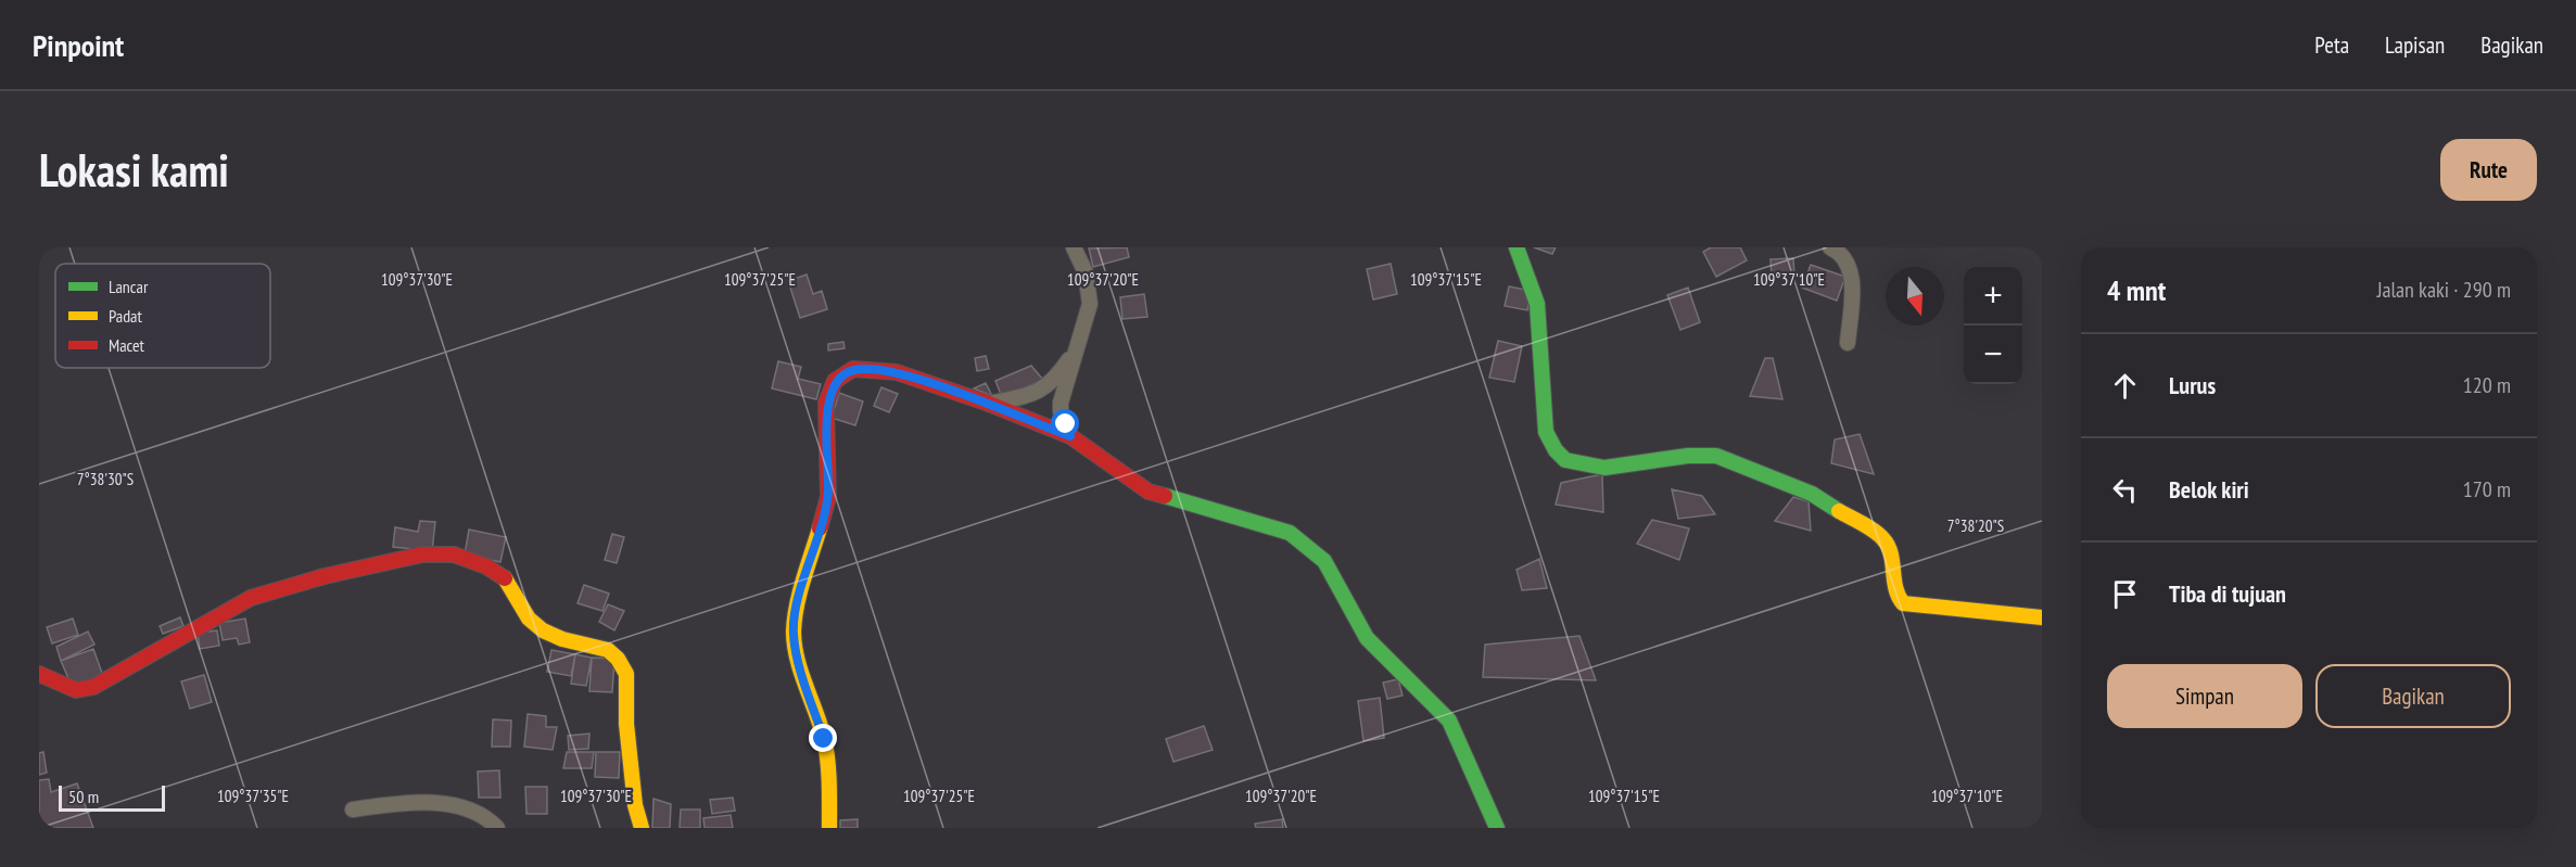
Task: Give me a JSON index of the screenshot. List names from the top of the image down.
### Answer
{
  "legend": ["Lancar", "Padat", "Macet"],
  "scale_bar": "50 m",
  "north": "bottom",
  "page": {
    "header": "Pinpoint",
    "nav": ["Peta", "Lapisan", "Bagikan"],
    "buttons": [
      "Rute",
      ["Simpan", "Bagikan"]
    ],
    "title": "Lokasi kami",
    "heading": ["4 mnt", "Jalan kaki · 290 m"],
    "map_buttons": ["+", "−"],
    "list": [
      ["Lurus", "120 m"],
      ["Belok kiri", "170 m"],
      "Tiba di tujuan"
    ],
    "scale": "50 m"
  },
  "coordinates": [
    "109°37'30\"E",
    "109°37'25\"E",
    "109°37'20\"E",
    "109°37'15\"E",
    "109°37'10\"E",
    "7°38'30\"S",
    "7°38'20\"S",
    "109°37'35\"E"
  ]
}
